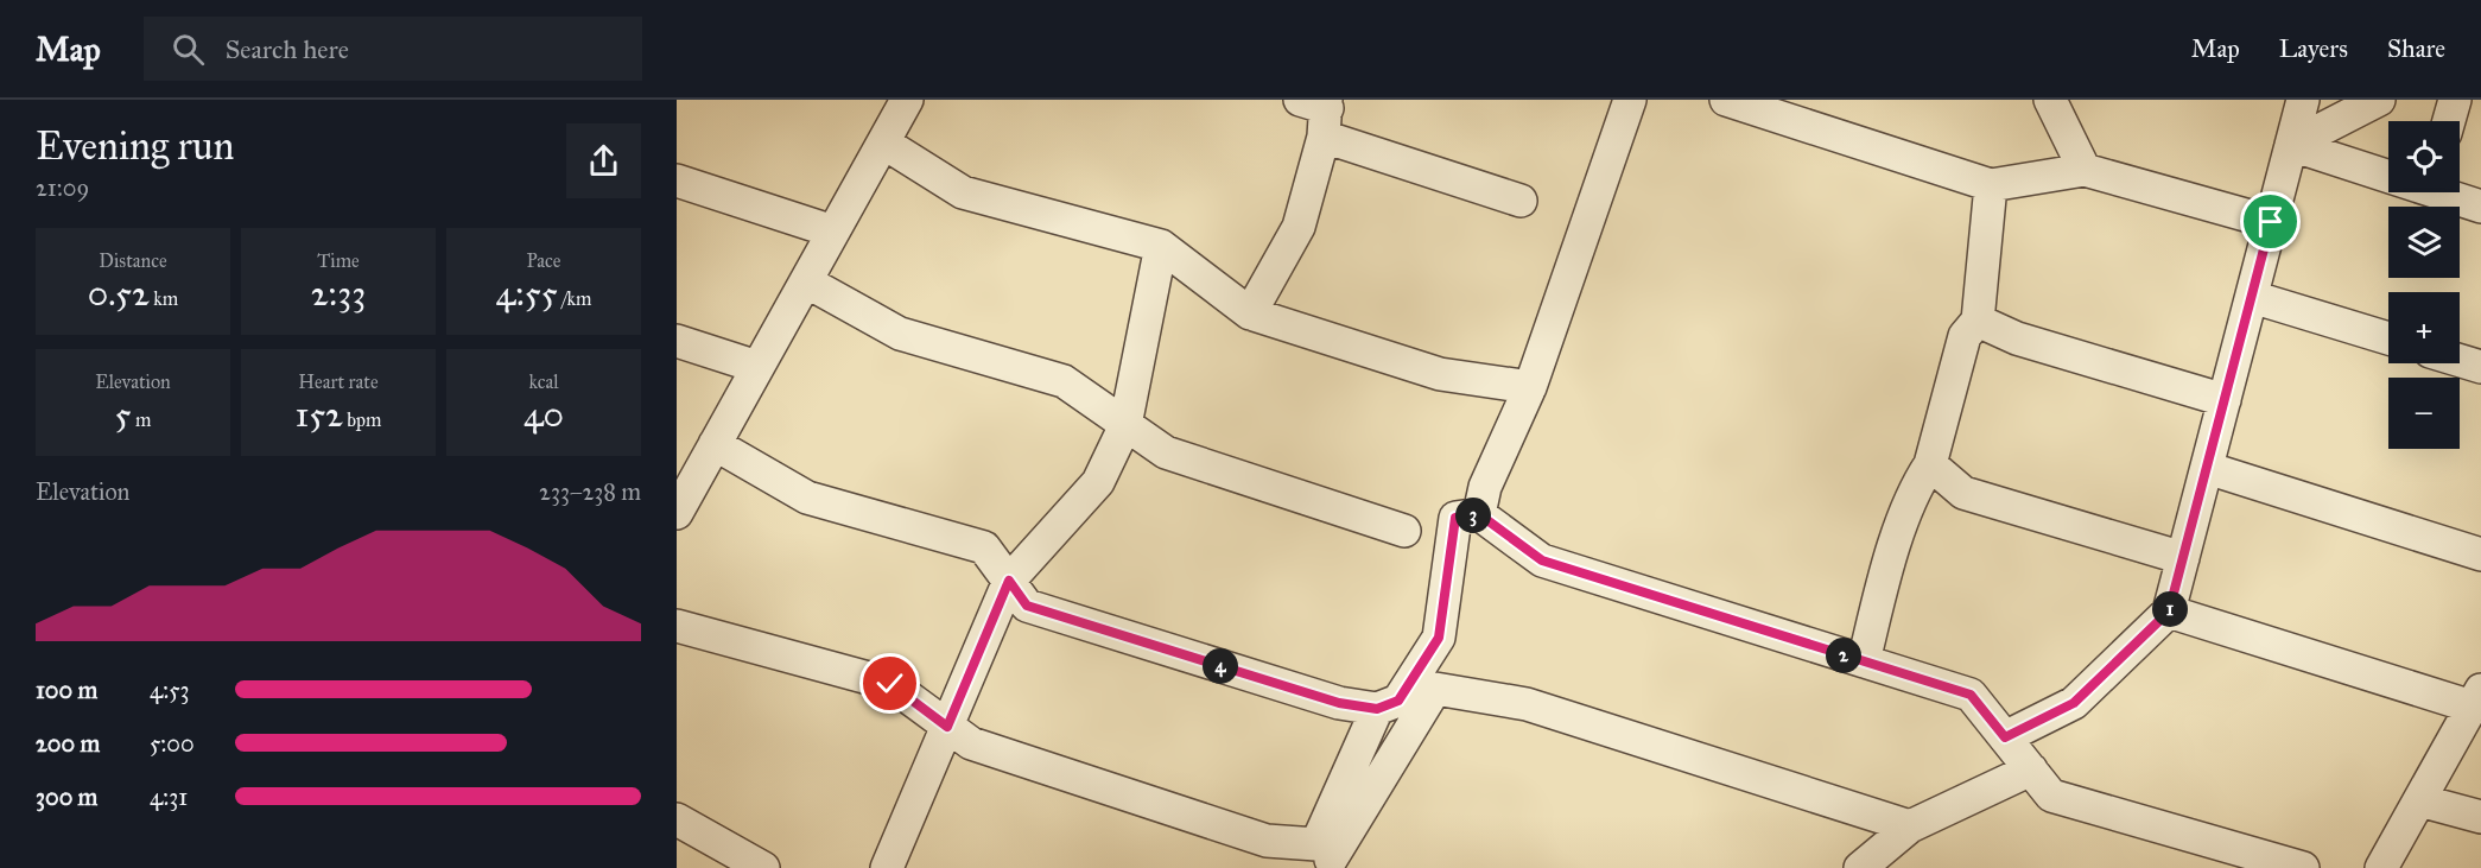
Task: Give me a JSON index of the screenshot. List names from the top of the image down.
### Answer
{
  "page": {
    "header": "Map",
    "search": "Search here",
    "nav": ["Map", "Layers", "Share"],
    "heading": ["Evening run", "21:09"],
    "map_buttons": ["+", "−"],
    "stats": [
      ["Distance", "0.52 km"],
      ["Time", "2:33"],
      ["Pace", "4:55 /km"],
      ["Elevation", "5 m"],
      ["Heart rate", "152 bpm"],
      ["kcal", "40"]
    ],
    "chart": ["Elevation", "233–238 m"],
    "pins": [
      "3",
      "1",
      "2",
      "4"
    ],
    "list": [
      {
        "name": "100 m",
        "note": "4:53"
      },
      {
        "name": "200 m",
        "note": "5:00"
      },
      {
        "name": "300 m",
        "note": "4:31"
      }
    ]
  }
}
